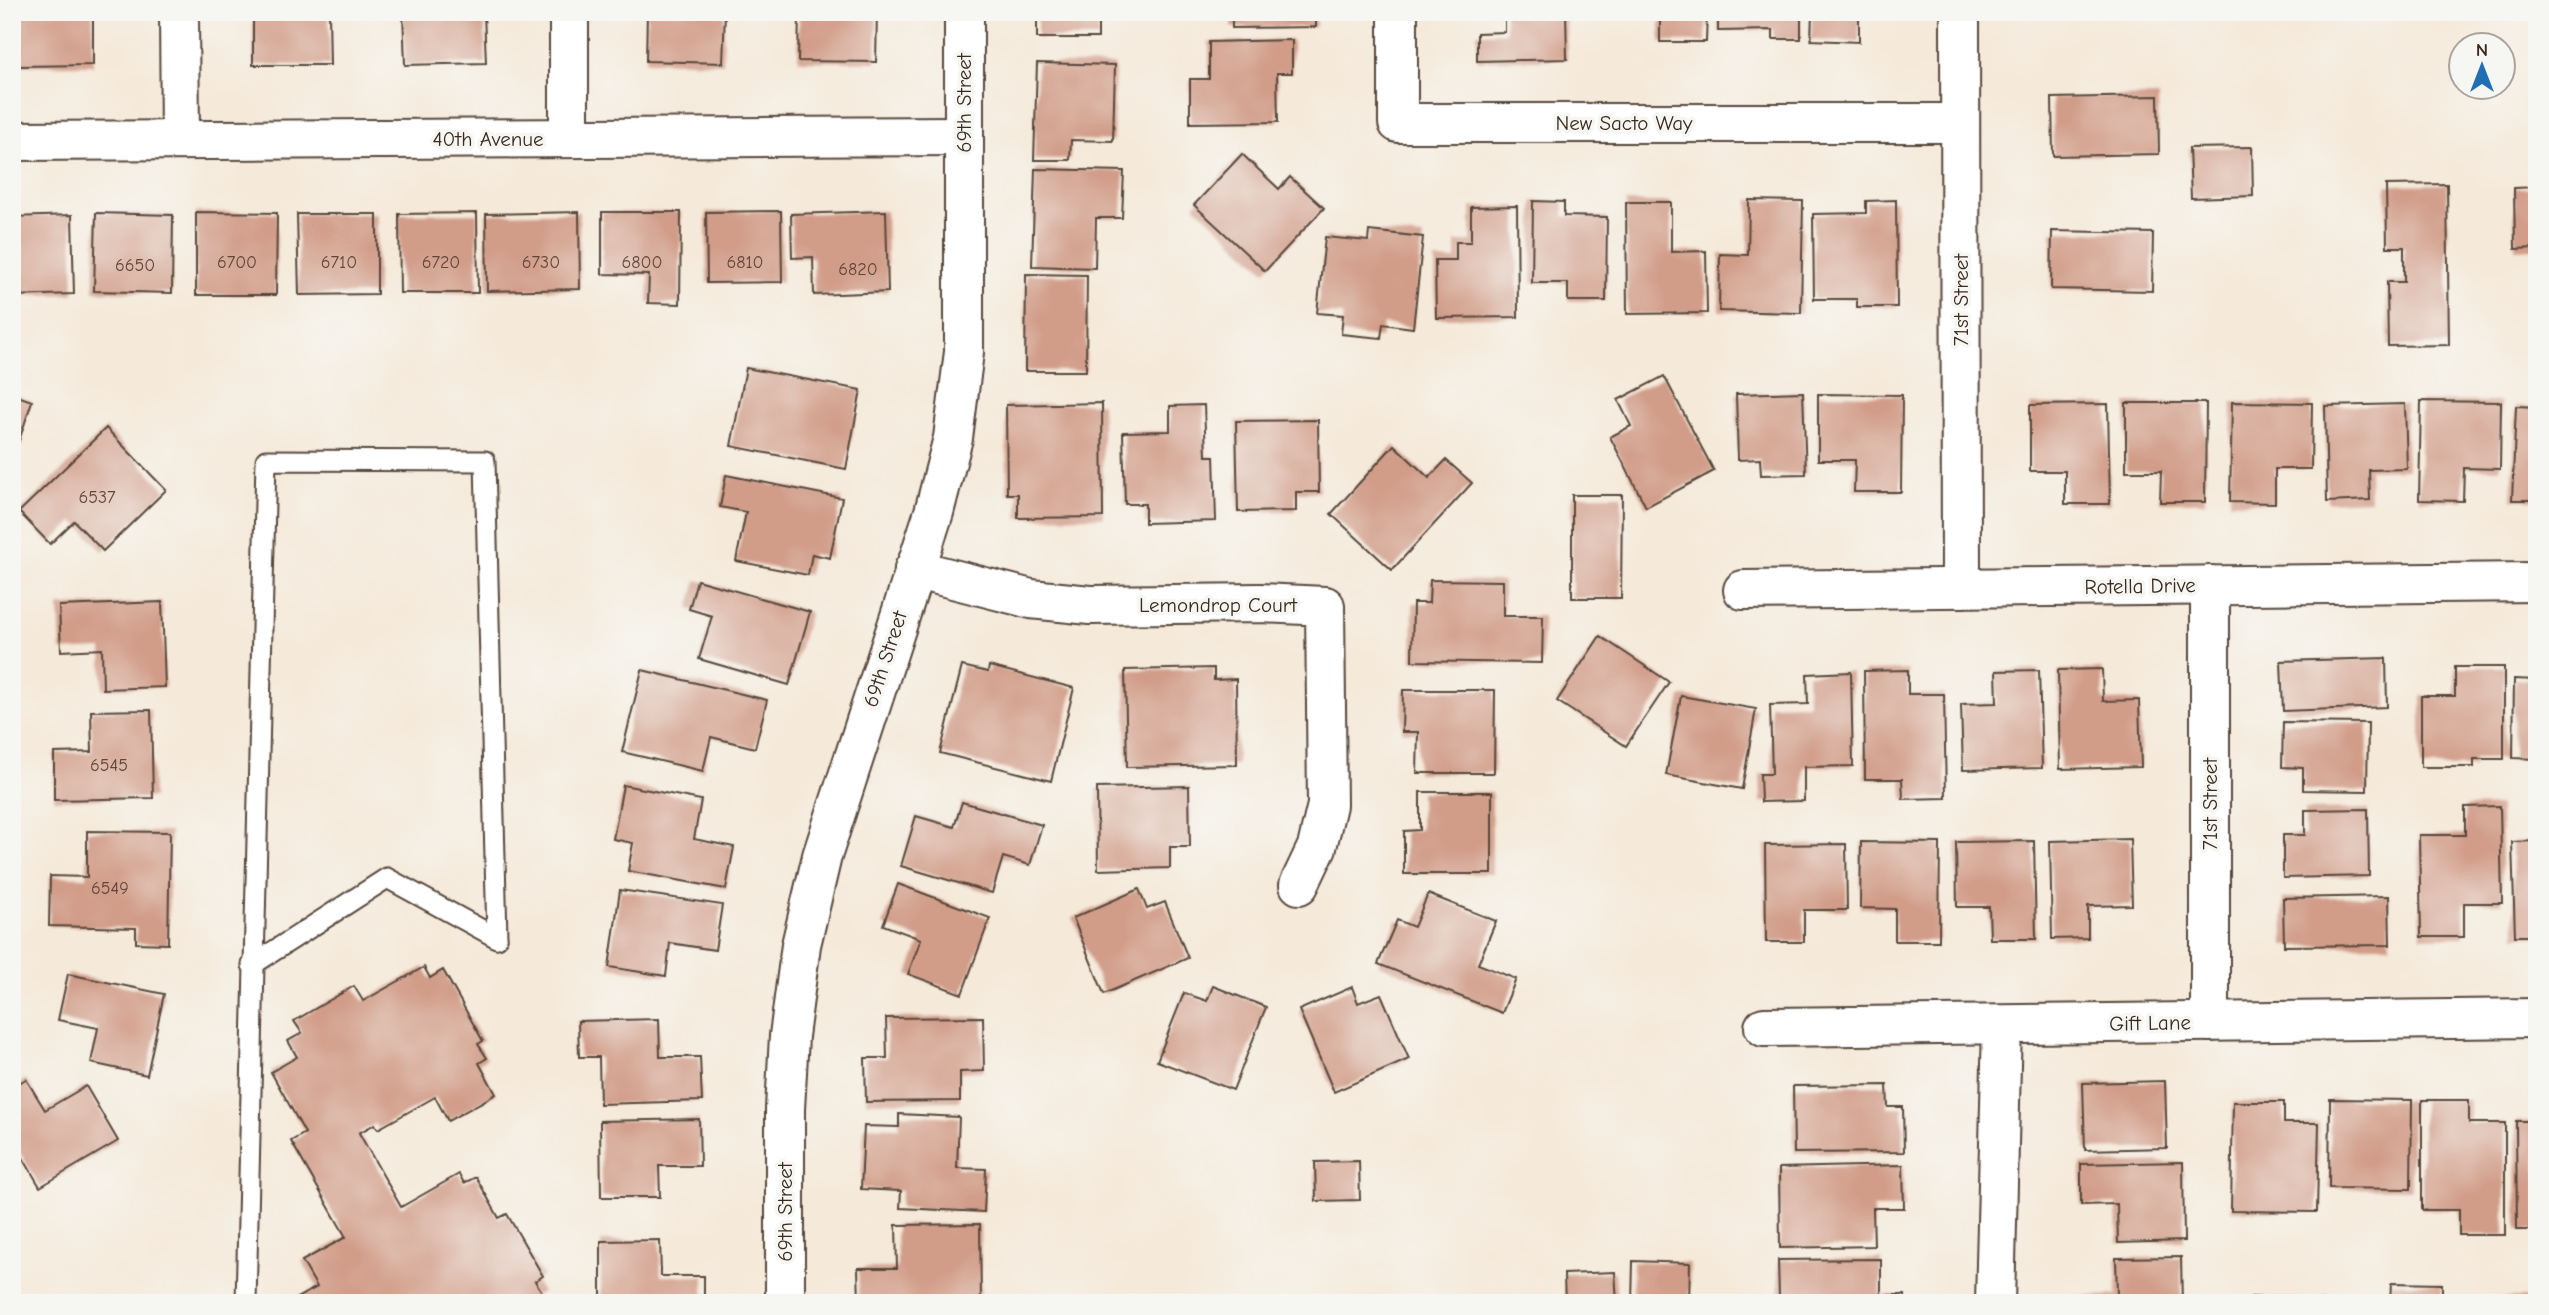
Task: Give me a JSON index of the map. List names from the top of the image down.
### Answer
{
  "streets": {
    "street": [
      "69th Street",
      "New Sacto Way",
      "40th Avenue",
      "71st Street",
      "Rotella Drive",
      "Lemondrop Court",
      "Gift Lane"
    ]
  },
  "crossings": [
    ["69th Street", "40th Avenue"],
    ["69th Street", "Lemondrop Court"],
    ["New Sacto Way", "71st Street"],
    ["71st Street", "Rotella Drive"],
    ["71st Street", "Gift Lane"]
  ],
  "house_numbers": [
    "6700",
    "6710",
    "6720",
    "6730",
    "6800",
    "6810",
    "6650",
    "6820",
    "6537",
    "6545",
    "6549"
  ],
  "north": "top"
}
